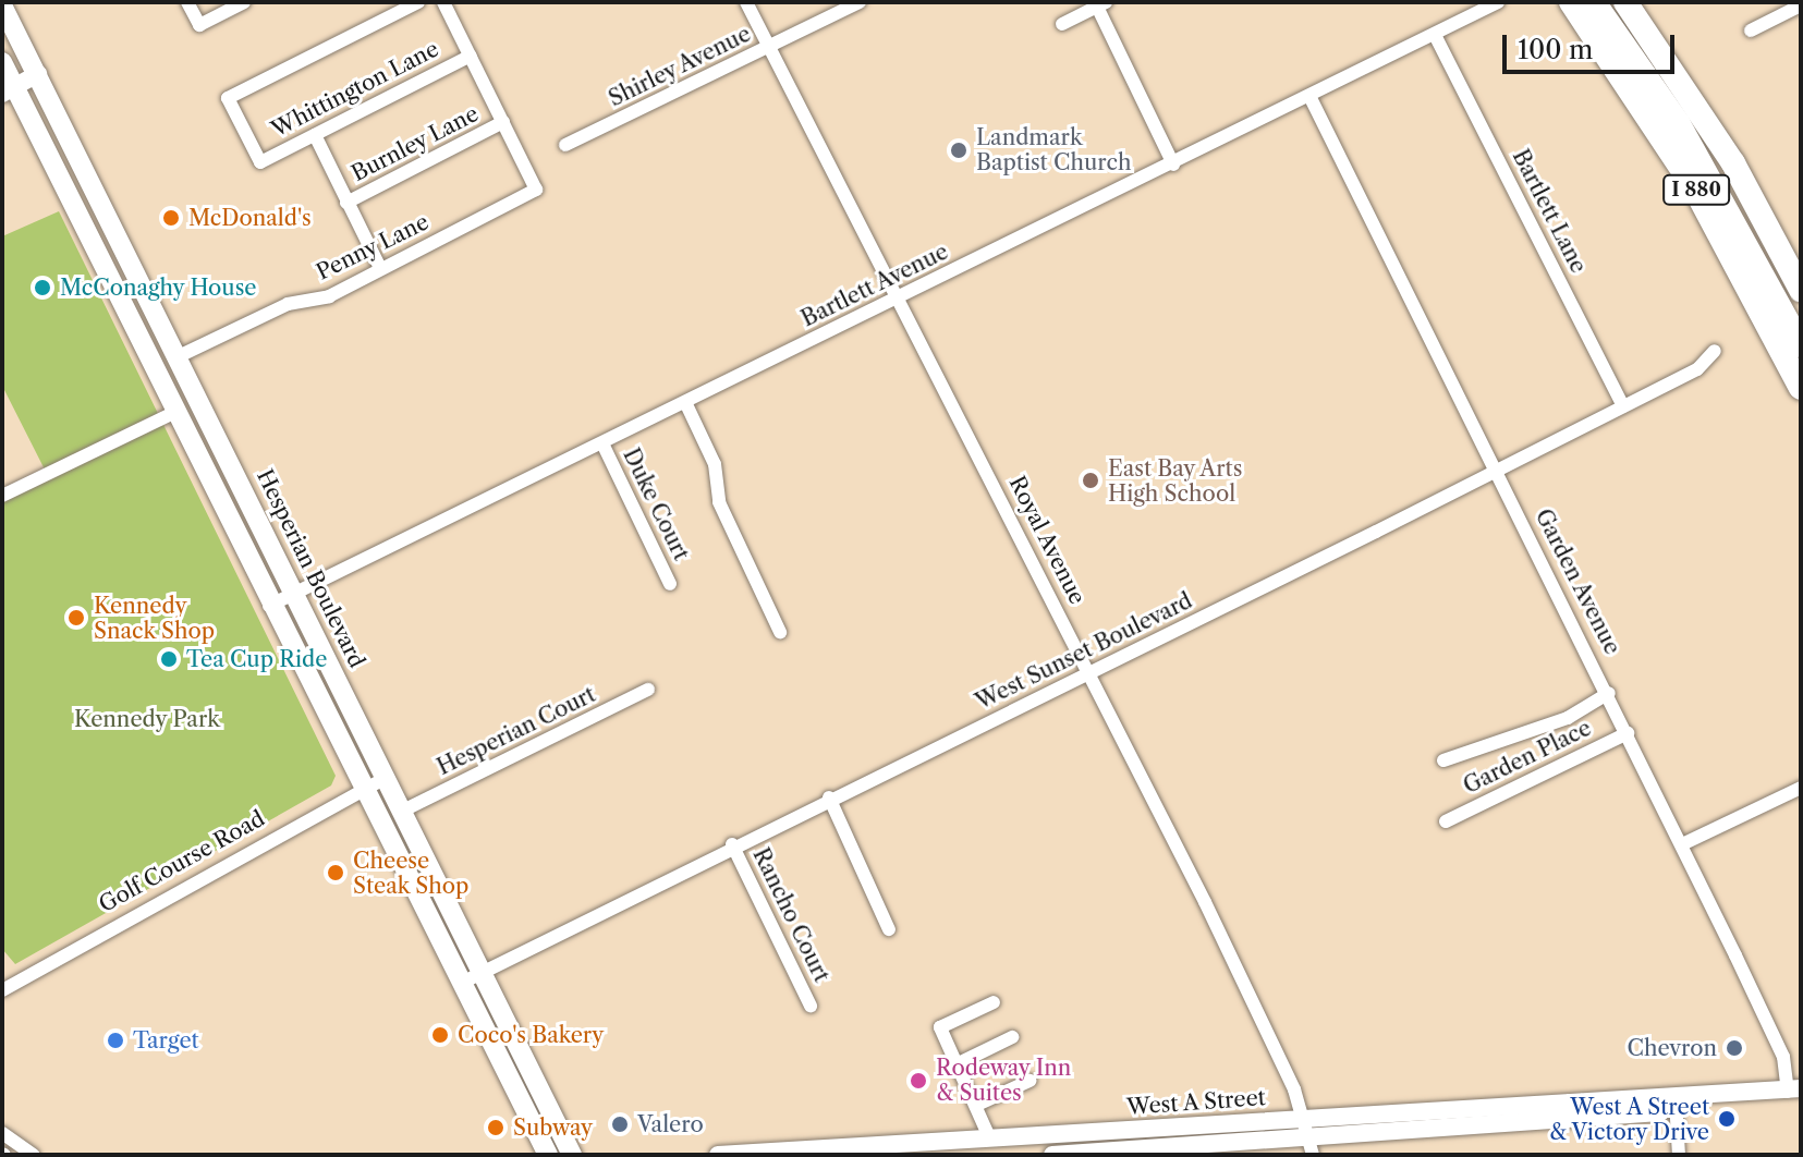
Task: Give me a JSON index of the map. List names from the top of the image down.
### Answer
{
  "streets": {
    "highway": ["I 880"],
    "main road": ["Hesperian Boulevard", "West A Street"],
    "street": [
      "Shirley Avenue",
      "Whittington Lane",
      "Burnley Lane",
      "Bartlett Lane",
      "Penny Lane",
      "Bartlett Avenue",
      "Duke Court",
      "Royal Avenue",
      "Garden Avenue",
      "West Sunset Boulevard",
      "Hesperian Court",
      "Garden Place",
      "Golf Course Road",
      "Rancho Court"
    ]
  },
  "crossings": [
    ["Shirley Avenue", "Royal Avenue"],
    ["Burnley Lane", "Penny Lane"],
    ["Bartlett Lane", "Bartlett Avenue"],
    ["Bartlett Lane", "West Sunset Boulevard"],
    ["Penny Lane", "Hesperian Boulevard"],
    ["Bartlett Avenue", "Duke Court"],
    ["Bartlett Avenue", "Royal Avenue"],
    ["Bartlett Avenue", "Hesperian Boulevard"],
    ["Bartlett Avenue", "Garden Avenue"],
    ["Royal Avenue", "West Sunset Boulevard"],
    ["Royal Avenue", "West A Street"],
    ["Hesperian Boulevard", "West Sunset Boulevard"],
    ["Hesperian Boulevard", "Hesperian Court"],
    ["Hesperian Boulevard", "Golf Course Road"],
    ["Garden Avenue", "West Sunset Boulevard"],
    ["Garden Avenue", "Garden Place"],
    ["Garden Avenue", "West A Street"],
    ["West Sunset Boulevard", "Rancho Court"]
  ],
  "parks": ["Kennedy Park"],
  "places": [
    "Landmark Baptist Church",
    "McDonald's",
    "McConaghy House",
    "East Bay Arts High School",
    "Kennedy Snack Shop",
    "Tea Cup Ride",
    "Cheese Steak Shop",
    "Coco's Bakery",
    "Target",
    "Chevron",
    "Rodeway Inn & Suites",
    "West A Street & Victory Drive",
    "Valero",
    "Subway"
  ],
  "scale_bar": "100 m"
}
